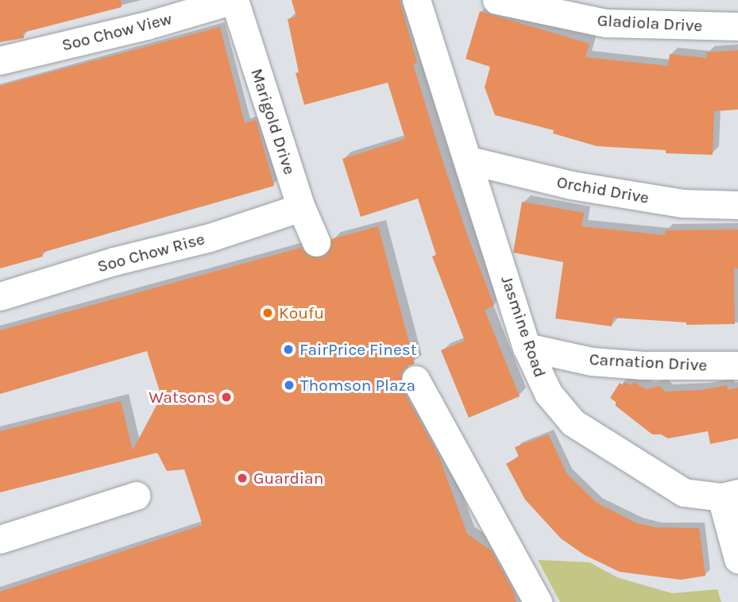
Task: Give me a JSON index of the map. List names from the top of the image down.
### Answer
{
  "streets": {
    "street": [
      "Gladiola Drive",
      "Soo Chow View",
      "Marigold Drive",
      "Orchid Drive",
      "Soo Chow Rise",
      "Jasmine Road",
      "Carnation Drive"
    ]
  },
  "crossings": [
    ["Soo Chow View", "Marigold Drive"],
    ["Marigold Drive", "Soo Chow Rise"],
    ["Orchid Drive", "Jasmine Road"],
    ["Jasmine Road", "Carnation Drive"]
  ],
  "places": [
    "Koufu",
    "FairPrice Finest",
    "Thomson Plaza",
    "Watsons",
    "Guardian"
  ]
}
